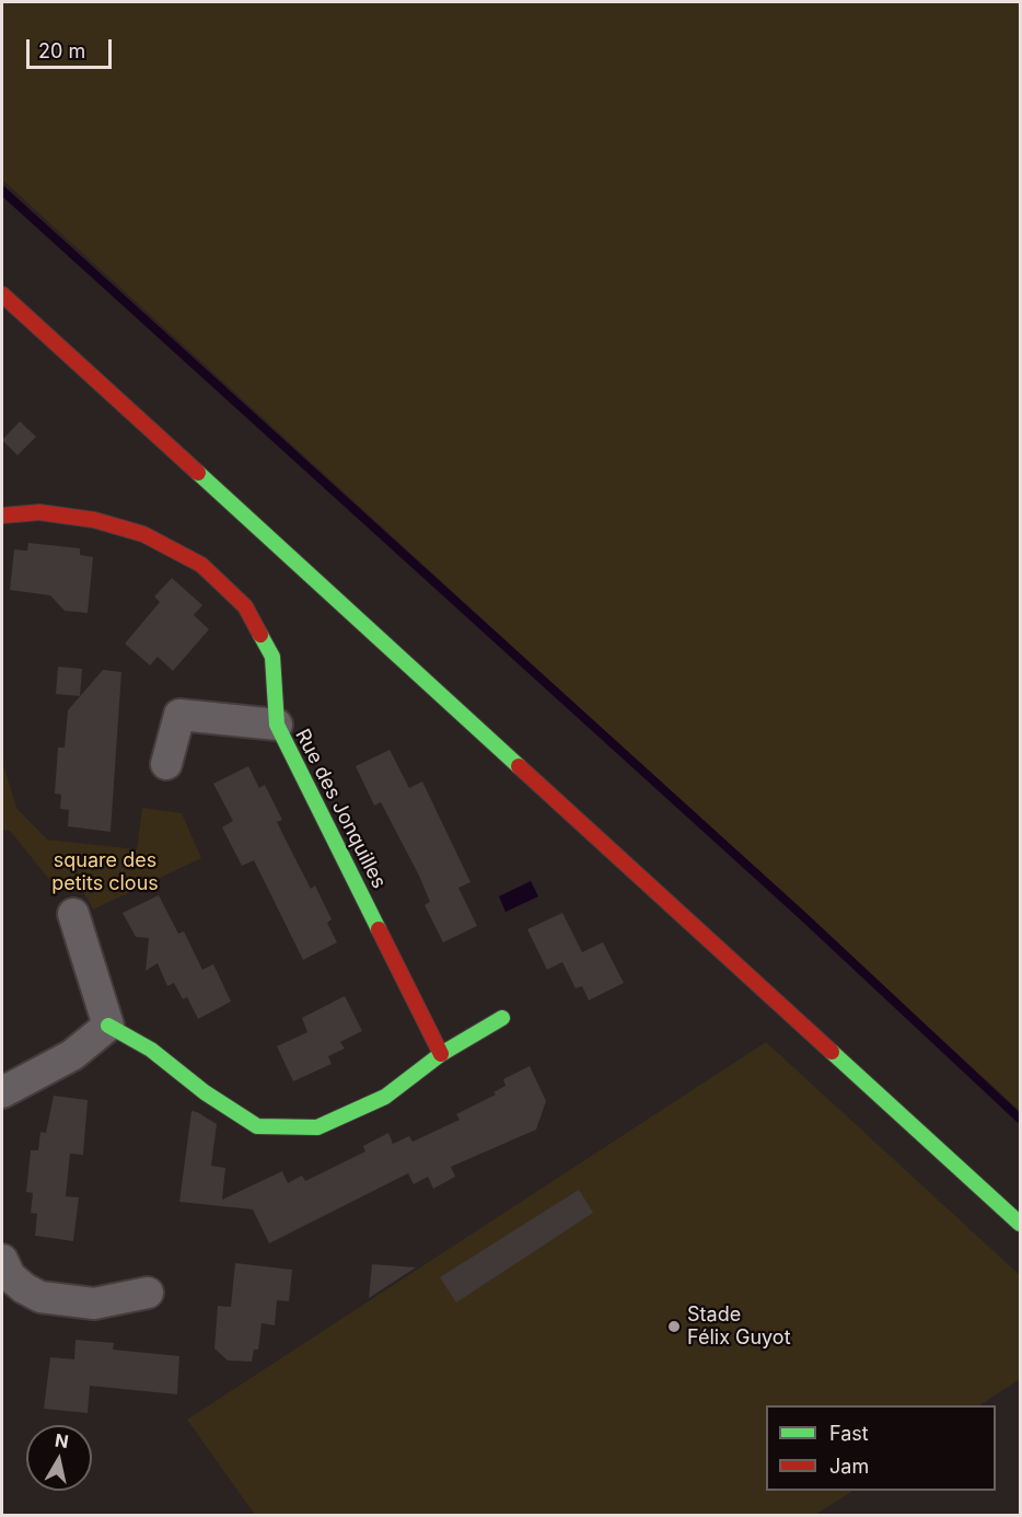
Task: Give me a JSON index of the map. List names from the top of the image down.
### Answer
{
  "streets": {
    "main road": ["Rue des Jonquilles"]
  },
  "parks": ["square des petits clous"],
  "places": ["Stade Félix Guyot"],
  "legend": ["Fast", "Jam"],
  "scale_bar": "20 m",
  "north": "top"
}
